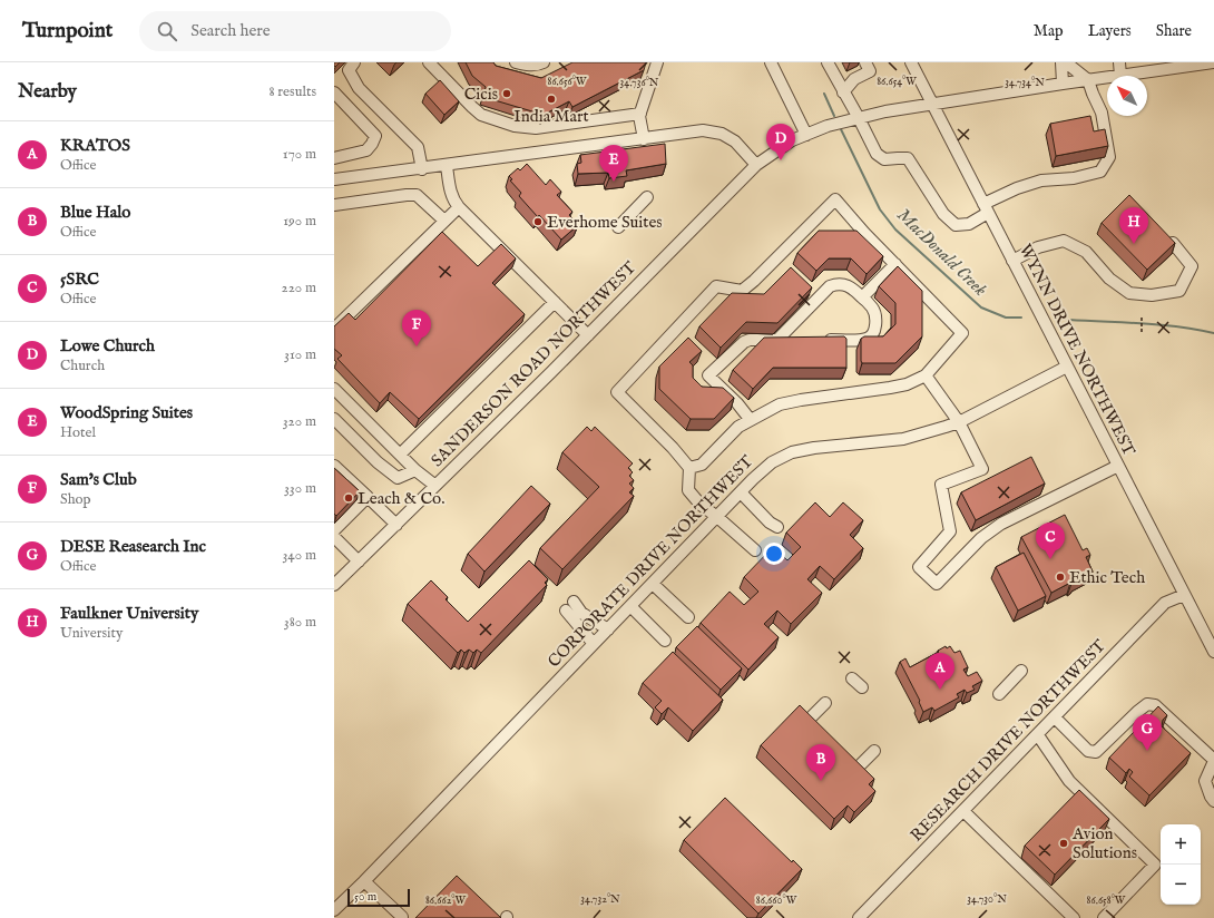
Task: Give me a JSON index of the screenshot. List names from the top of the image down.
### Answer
{
  "streets": {
    "street": [
      "WYNN DRIVE NORTHWEST",
      "SANDERSON ROAD NORTHWEST",
      "CORPORATE DRIVE NORTHWEST",
      "RESEARCH DRIVE NORTHWEST"
    ]
  },
  "crossings": [
    ["WYNN DRIVE NORTHWEST", "SANDERSON ROAD NORTHWEST"],
    ["WYNN DRIVE NORTHWEST", "CORPORATE DRIVE NORTHWEST"],
    ["WYNN DRIVE NORTHWEST", "RESEARCH DRIVE NORTHWEST"]
  ],
  "water": ["MacDonald Creek"],
  "places": [
    "Cicis",
    "India Mart",
    "Everhome Suites",
    "Leach & Co.",
    "Ethic Tech",
    "Avion Solutions"
  ],
  "scale_bar": "50 m",
  "north": "top left",
  "page": {
    "header": "Turnpoint",
    "search": "Search here",
    "nav": ["Map", "Layers", "Share"],
    "heading": ["Nearby", "8 results"],
    "list": [
      {
        "mark": "A",
        "name": "KRATOS",
        "note": "Office",
        "value": "170 m"
      },
      {
        "mark": "B",
        "name": "Blue Halo",
        "note": "Office",
        "value": "190 m"
      },
      {
        "mark": "C",
        "name": "5SRC",
        "note": "Office",
        "value": "220 m"
      },
      {
        "mark": "D",
        "name": "Lowe Church",
        "note": "Church",
        "value": "310 m"
      },
      {
        "mark": "E",
        "name": "WoodSpring Suites",
        "note": "Hotel",
        "value": "320 m"
      },
      {
        "mark": "F",
        "name": "Sam's Club",
        "note": "Shop",
        "value": "330 m"
      },
      {
        "mark": "G",
        "name": "DESE Reasearch Inc",
        "note": "Office",
        "value": "340 m"
      },
      {
        "mark": "H",
        "name": "Faulkner University",
        "note": "University",
        "value": "380 m"
      }
    ],
    "pins": [
      "D",
      "E",
      "H",
      "F",
      "C",
      "A",
      "G",
      "B"
    ],
    "map_buttons": ["+", "−"],
    "scale": "50 m"
  },
  "coordinates": [
    "86.656°W",
    "86.654°W",
    "34.736°N",
    "34.734°N",
    "34.732°N",
    "34.730°N",
    "86.662°W",
    "86.660°W",
    "86.658°W"
  ]
}
